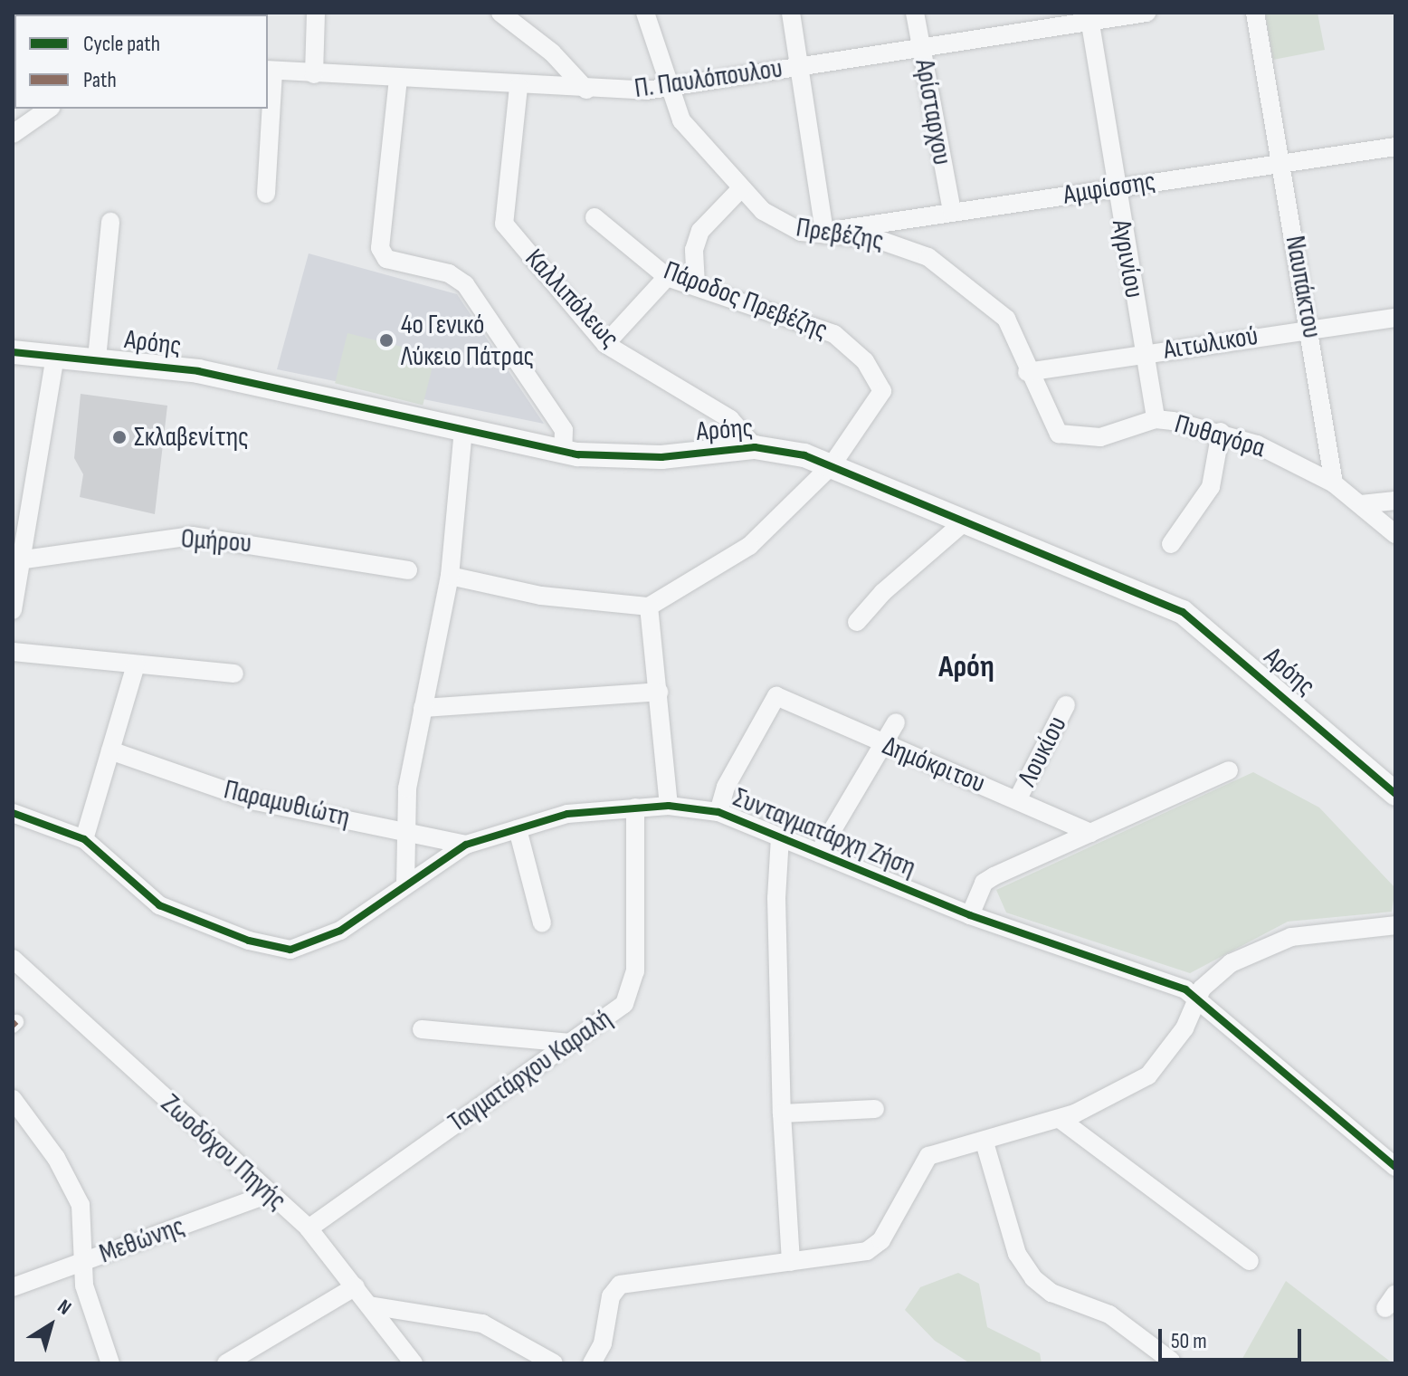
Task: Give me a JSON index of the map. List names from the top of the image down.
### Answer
{
  "streets": {
    "street": [
      "Π. Παυλόπουλου",
      "Αρίσταρχου",
      "Αμφίσσης",
      "Πρεβέζης",
      "Αγρινίου",
      "Ναυπάκτου",
      "Καλλιπόλεως",
      "Πάροδος Πρεβέζης",
      "Αρόης",
      "Αιτωλικού",
      "Πυθαγόρα",
      "Ομήρου",
      "Λουκίου",
      "Δημόκριτου",
      "Παραμυθιώτη",
      "Συνταγματάρχη Ζήση",
      "Ταγματάρχου Καραλή",
      "Ζωοδόχου Πηγής",
      "Μεθώνης"
    ]
  },
  "crossings": [
    ["Π. Παυλόπουλου", "Αρίσταρχου"],
    ["Π. Παυλόπουλου", "Πρεβέζης"],
    ["Π. Παυλόπουλου", "Αγρινίου"],
    ["Π. Παυλόπουλου", "Καλλιπόλεως"],
    ["Αρίσταρχου", "Αμφίσσης"],
    ["Αμφίσσης", "Πρεβέζης"],
    ["Αμφίσσης", "Αγρινίου"],
    ["Αμφίσσης", "Ναυπάκτου"],
    ["Πρεβέζης", "Αιτωλικού"],
    ["Πρεβέζης", "Πυθαγόρα"],
    ["Αγρινίου", "Αιτωλικού"],
    ["Αγρινίου", "Πυθαγόρα"],
    ["Ναυπάκτου", "Αιτωλικού"],
    ["Ναυπάκτου", "Πυθαγόρα"],
    ["Καλλιπόλεως", "Αρόης"],
    ["Πάροδος Πρεβέζης", "Αρόης"],
    ["Λουκίου", "Δημόκριτου"],
    ["Δημόκριτου", "Συνταγματάρχη Ζήση"],
    ["Παραμυθιώτη", "Συνταγματάρχη Ζήση"],
    ["Συνταγματάρχη Ζήση", "Ταγματάρχου Καραλή"],
    ["Ταγματάρχου Καραλή", "Ζωοδόχου Πηγής"],
    ["Ζωοδόχου Πηγής", "Μεθώνης"]
  ],
  "districts": ["Αρόη"],
  "places": ["4ο Γενικό Λύκειο Πάτρας", "Σκλαβενίτης"],
  "legend": ["Cycle path", "Path"],
  "scale_bar": "50 m",
  "north": "top right"
}
